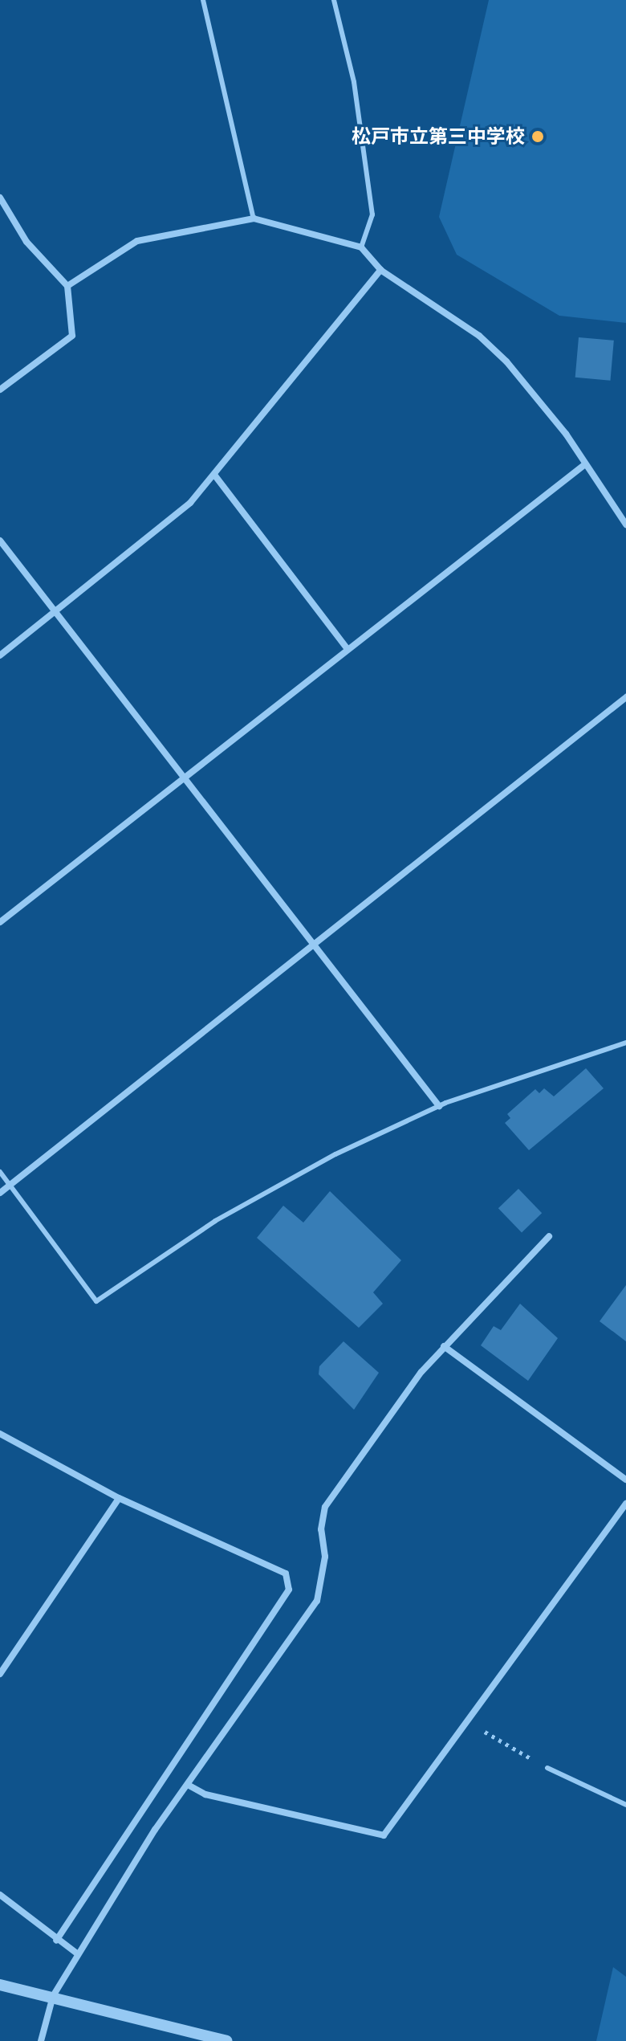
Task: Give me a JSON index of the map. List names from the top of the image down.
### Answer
{
  "places": ["松戸市立第三中学校"]
}
